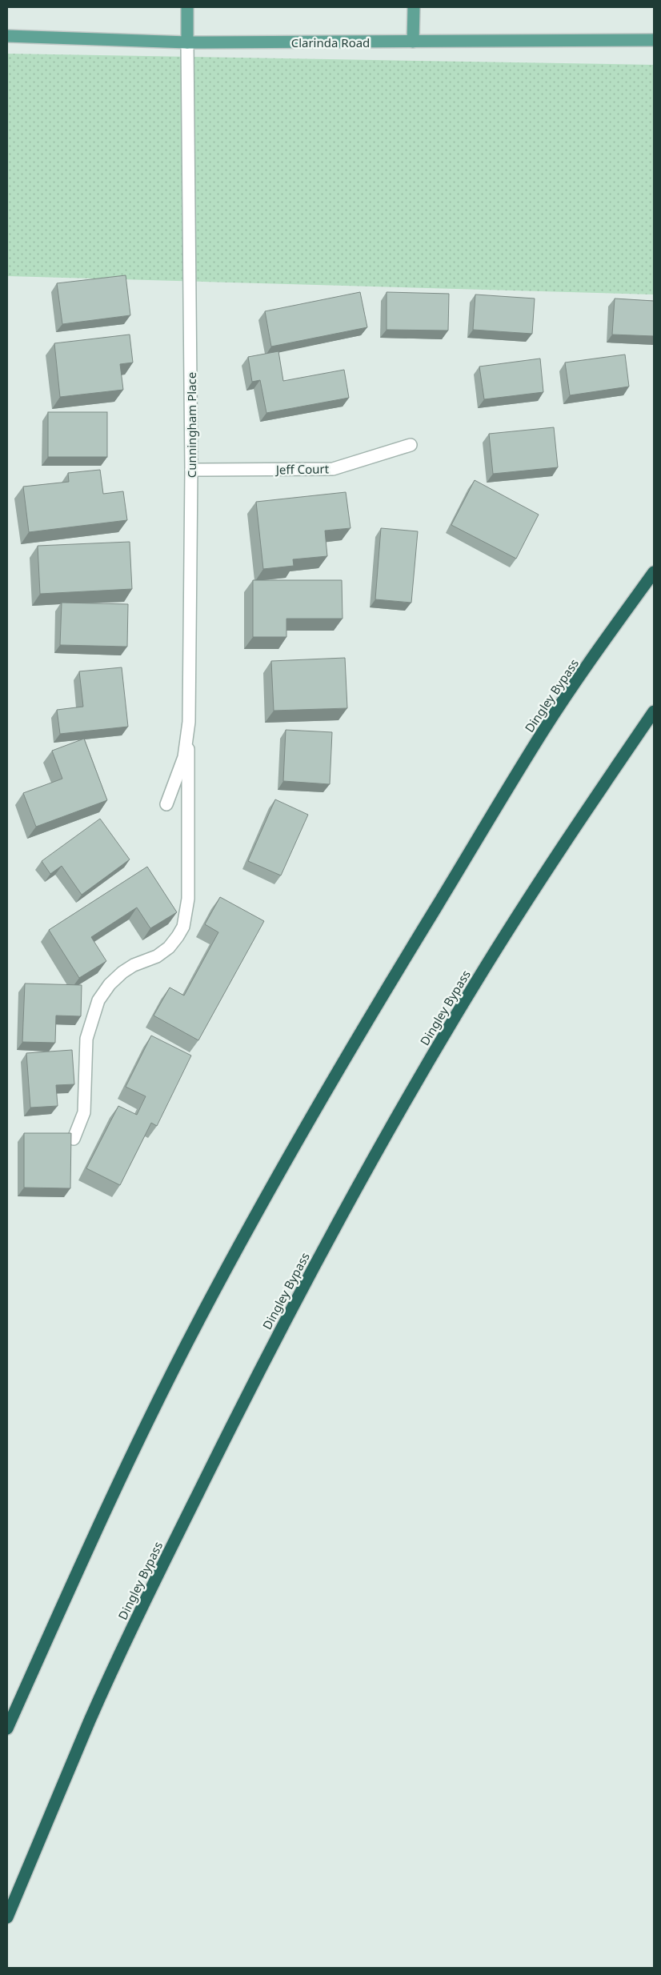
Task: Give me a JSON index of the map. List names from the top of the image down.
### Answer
{
  "streets": {
    "highway": ["Dingley Bypass"],
    "main road": ["Clarinda Road"],
    "street": ["Cunningham Place", "Jeff Court"]
  },
  "crossings": [
    ["Clarinda Road", "Cunningham Place"],
    ["Cunningham Place", "Jeff Court"]
  ]
}
